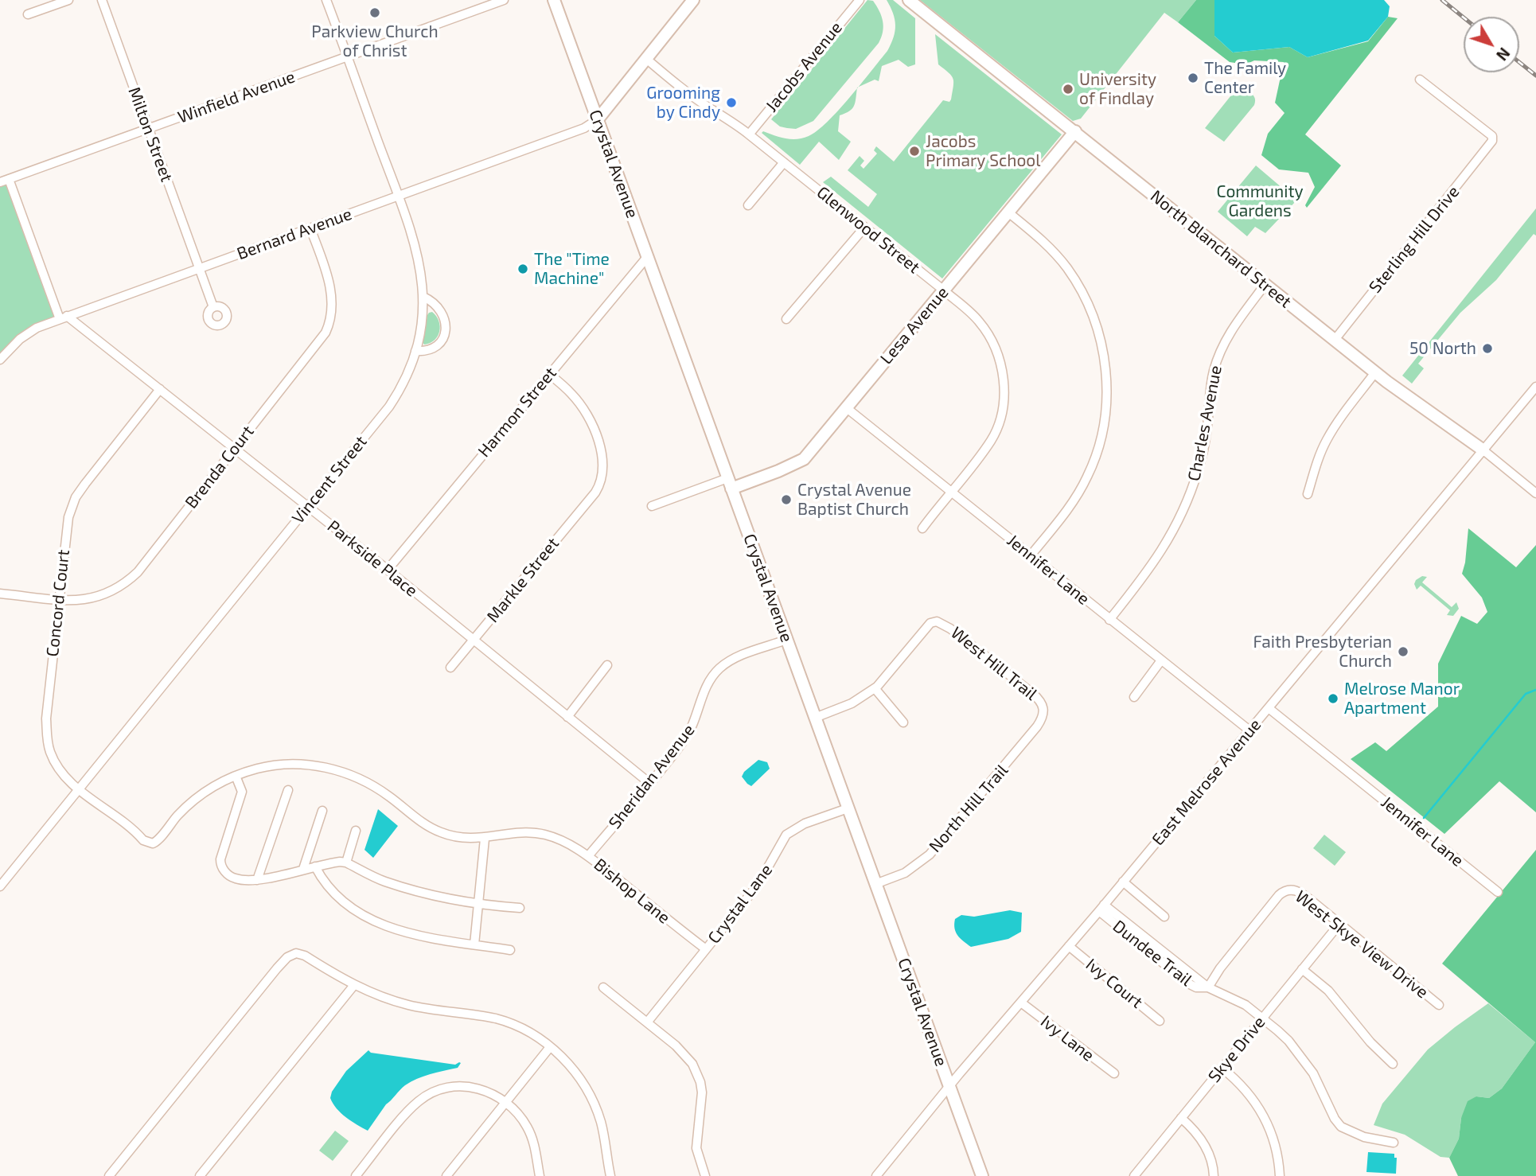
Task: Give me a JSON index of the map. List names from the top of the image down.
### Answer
{
  "streets": {
    "street": [
      "Jacobs Avenue",
      "Winfield Avenue",
      "Milton Street",
      "Crystal Avenue",
      "Glenwood Street",
      "Bernard Avenue",
      "Sterling Hill Drive",
      "North Blanchard Street",
      "Lesa Avenue",
      "Harmon Street",
      "Charles Avenue",
      "Brenda Court",
      "Vincent Street",
      "Parkside Place",
      "Jennifer Lane",
      "Markle Street",
      "Concord Court",
      "West Hill Trail",
      "Sheridan Avenue",
      "East Melrose Avenue",
      "North Hill Trail",
      "Bishop Lane",
      "Crystal Lane",
      "West Skye View Drive",
      "Dundee Trail",
      "Ivy Court",
      "Ivy Lane",
      "Skye Drive"
    ]
  },
  "crossings": [
    ["Jacobs Avenue", "Glenwood Street"],
    ["Winfield Avenue", "Milton Street"],
    ["Winfield Avenue", "Vincent Street"],
    ["Milton Street", "Bernard Avenue"],
    ["Crystal Avenue", "Bernard Avenue"],
    ["Crystal Avenue", "Lesa Avenue"],
    ["Crystal Avenue", "Harmon Street"],
    ["Crystal Avenue", "Sheridan Avenue"],
    ["Crystal Avenue", "East Melrose Avenue"],
    ["Crystal Avenue", "North Hill Trail"],
    ["Crystal Avenue", "Crystal Lane"],
    ["Glenwood Street", "Lesa Avenue"],
    ["Glenwood Street", "Jennifer Lane"],
    ["Bernard Avenue", "Brenda Court"],
    ["Bernard Avenue", "Vincent Street"],
    ["Bernard Avenue", "Parkside Place"],
    ["Sterling Hill Drive", "North Blanchard Street"],
    ["North Blanchard Street", "Lesa Avenue"],
    ["North Blanchard Street", "Charles Avenue"],
    ["North Blanchard Street", "East Melrose Avenue"],
    ["Lesa Avenue", "Jennifer Lane"],
    ["Harmon Street", "Parkside Place"],
    ["Harmon Street", "Markle Street"],
    ["Charles Avenue", "Jennifer Lane"],
    ["Brenda Court", "Parkside Place"],
    ["Brenda Court", "Concord Court"],
    ["Vincent Street", "Parkside Place"],
    ["Vincent Street", "Concord Court"],
    ["Parkside Place", "Markle Street"],
    ["Parkside Place", "Concord Court"],
    ["Parkside Place", "Sheridan Avenue"],
    ["Jennifer Lane", "East Melrose Avenue"],
    ["West Hill Trail", "North Hill Trail"],
    ["Sheridan Avenue", "Bishop Lane"],
    ["East Melrose Avenue", "Dundee Trail"],
    ["East Melrose Avenue", "Ivy Court"],
    ["East Melrose Avenue", "Ivy Lane"],
    ["Bishop Lane", "Crystal Lane"],
    ["West Skye View Drive", "Dundee Trail"],
    ["West Skye View Drive", "Skye Drive"],
    ["Dundee Trail", "Skye Drive"]
  ],
  "parks": ["Community Gardens"],
  "places": [
    "Parkview Church of Christ",
    "The Family Center",
    "University of Findlay",
    "Grooming by Cindy",
    "Jacobs Primary School",
    "The \"Time Machine\"",
    "50 North",
    "Crystal Avenue Baptist Church",
    "Faith Presbyterian Church",
    "Melrose Manor Apartment"
  ],
  "north": "bottom right"
}
